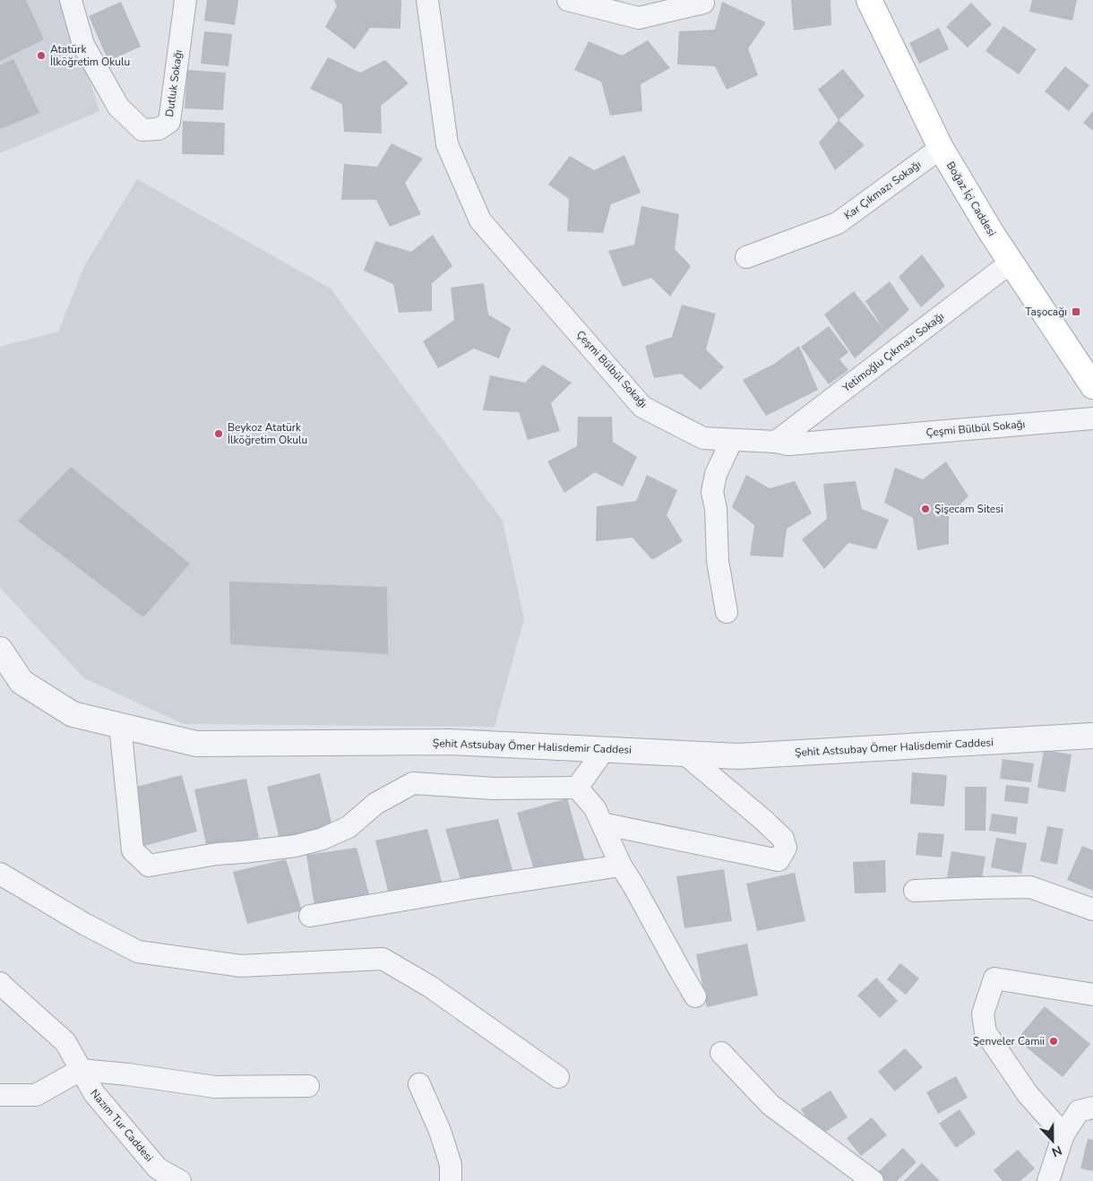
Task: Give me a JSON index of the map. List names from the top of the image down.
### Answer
{
  "streets": {
    "main road": ["Boğaz İçi Caddesi"],
    "street": [
      "Dutluk Sokağı",
      "Kar Çıkmazı Sokağı",
      "Yetimoğlu Çıkmazı Sokağı",
      "Çeşmi Bülbül Sokağı",
      "Şehit Astsubay Ömer Halisdemir Caddesi",
      "Nazım Tur Caddesi"
    ]
  },
  "crossings": [
    ["Kar Çıkmazı Sokağı", "Boğaz İçi Caddesi"],
    ["Boğaz İçi Caddesi", "Yetimoğlu Çıkmazı Sokağı"],
    ["Yetimoğlu Çıkmazı Sokağı", "Çeşmi Bülbül Sokağı"]
  ],
  "places": {
    "other": [
      "Atatürk İlköğretim Okulu",
      "Beykoz Atatürk İlköğretim Okulu",
      "Şişecam Sitesi",
      "Şenveler Camii"
    ],
    "transit": ["Taşocağı"]
  },
  "north": "bottom"
}
